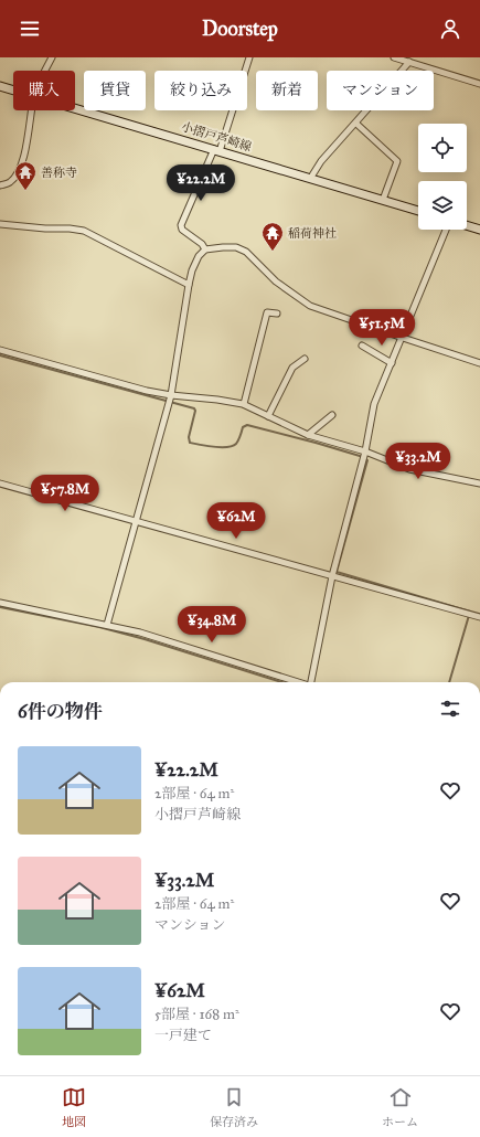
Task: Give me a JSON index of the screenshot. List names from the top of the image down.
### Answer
{
  "streets": {
    "main road": ["小摺戸芦崎線"]
  },
  "places": {
    "temple": ["善称寺", "稲荷神社"]
  },
  "page": {
    "header": "Doorstep",
    "chip": [
      "購入",
      "賃貸",
      "絞り込み",
      "新着",
      "マンション"
    ],
    "price": [
      "¥22.2M",
      "¥51.5M",
      "¥33.2M",
      "¥57.8M",
      "¥62M",
      "¥34.8M"
    ],
    "heading": "6件の物件",
    "list": [
      {
        "name": "¥22.2M",
        "note": "2部屋 · 64 m² · 小摺戸芦崎線"
      },
      {
        "name": "¥33.2M",
        "note": "2部屋 · 64 m² · マンション"
      },
      {
        "name": "¥62M",
        "note": "5部屋 · 168 m² · 一戸建て"
      }
    ],
    "tabs": ["地図", "保存済み", "ホーム"]
  }
}
